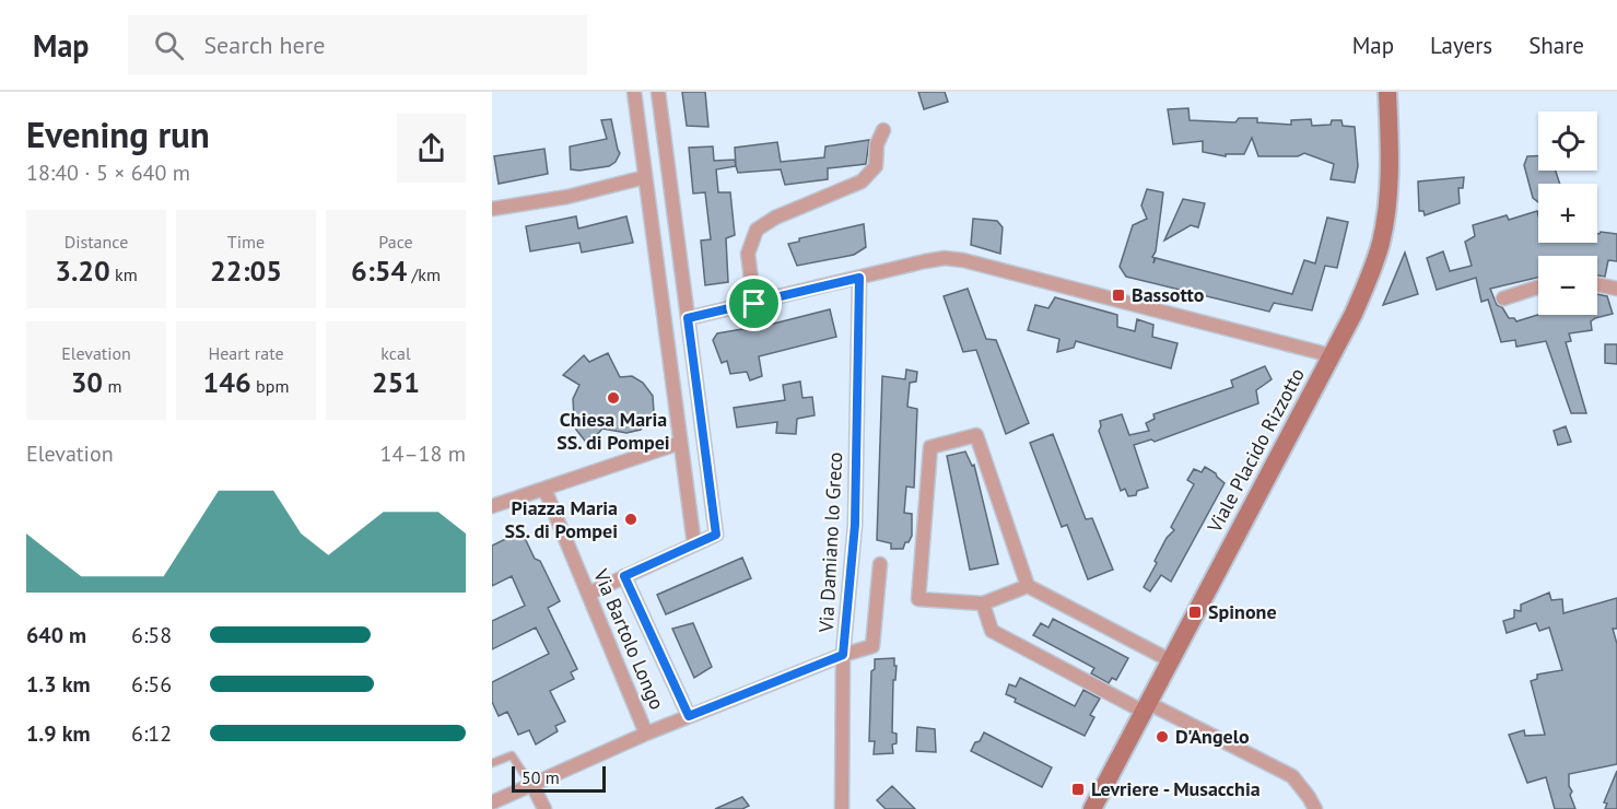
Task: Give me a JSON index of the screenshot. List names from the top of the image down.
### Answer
{
  "streets": {
    "street": ["Viale Placido Rizzotto", "Via Damiano lo Greco", "Via Bartolo Longo"]
  },
  "places": {
    "transit": ["Bassotto", "Spinone", "Levriere - Musacchia"],
    "other": ["Chiesa Maria SS. di Pompei", "Piazza Maria SS. di Pompei", "D'Angelo"]
  },
  "scale_bar": "50 m",
  "page": {
    "header": "Map",
    "search": "Search here",
    "nav": ["Map", "Layers", "Share"],
    "heading": ["Evening run", "18:40 · 5 × 640 m"],
    "map_buttons": ["+", "−"],
    "stats": [
      ["Distance", "3.20 km"],
      ["Time", "22:05"],
      ["Pace", "6:54 /km"],
      ["Elevation", "30 m"],
      ["Heart rate", "146 bpm"],
      ["kcal", "251"]
    ],
    "chart": ["Elevation", "14–18 m"],
    "list": [
      {
        "name": "640 m",
        "note": "6:58"
      },
      {
        "name": "1.3 km",
        "note": "6:56"
      },
      {
        "name": "1.9 km",
        "note": "6:12"
      }
    ],
    "scale": "50 m"
  }
}
